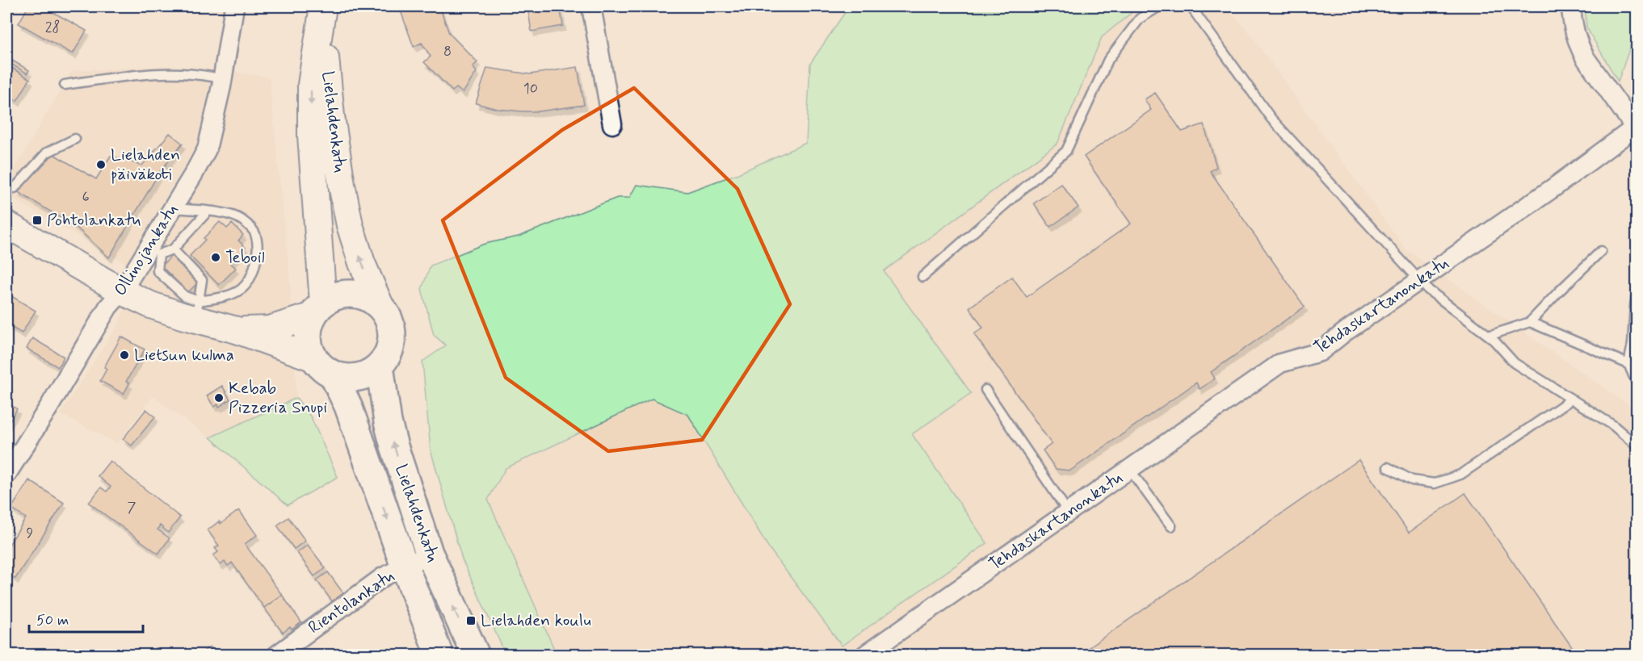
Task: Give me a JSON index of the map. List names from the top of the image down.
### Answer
{
  "streets": {
    "main road": ["Lielahdenkatu"],
    "street": ["Ollinojankatu", "Tehdaskartanonkatu", "Rientolankatu"]
  },
  "crossings": [
    ["Lielahdenkatu", "Rientolankatu"]
  ],
  "places": {
    "other": [
      "Lielahden päiväkoti",
      "Teboil",
      "Lietsun kulma",
      "Kebab Pizzeria Snupi"
    ],
    "transit": ["Pohtolankatu", "Lielahden koulu"]
  },
  "house_numbers": [
    "28",
    "8",
    "10",
    "6",
    "7",
    "9"
  ],
  "scale_bar": "50 m"
}
